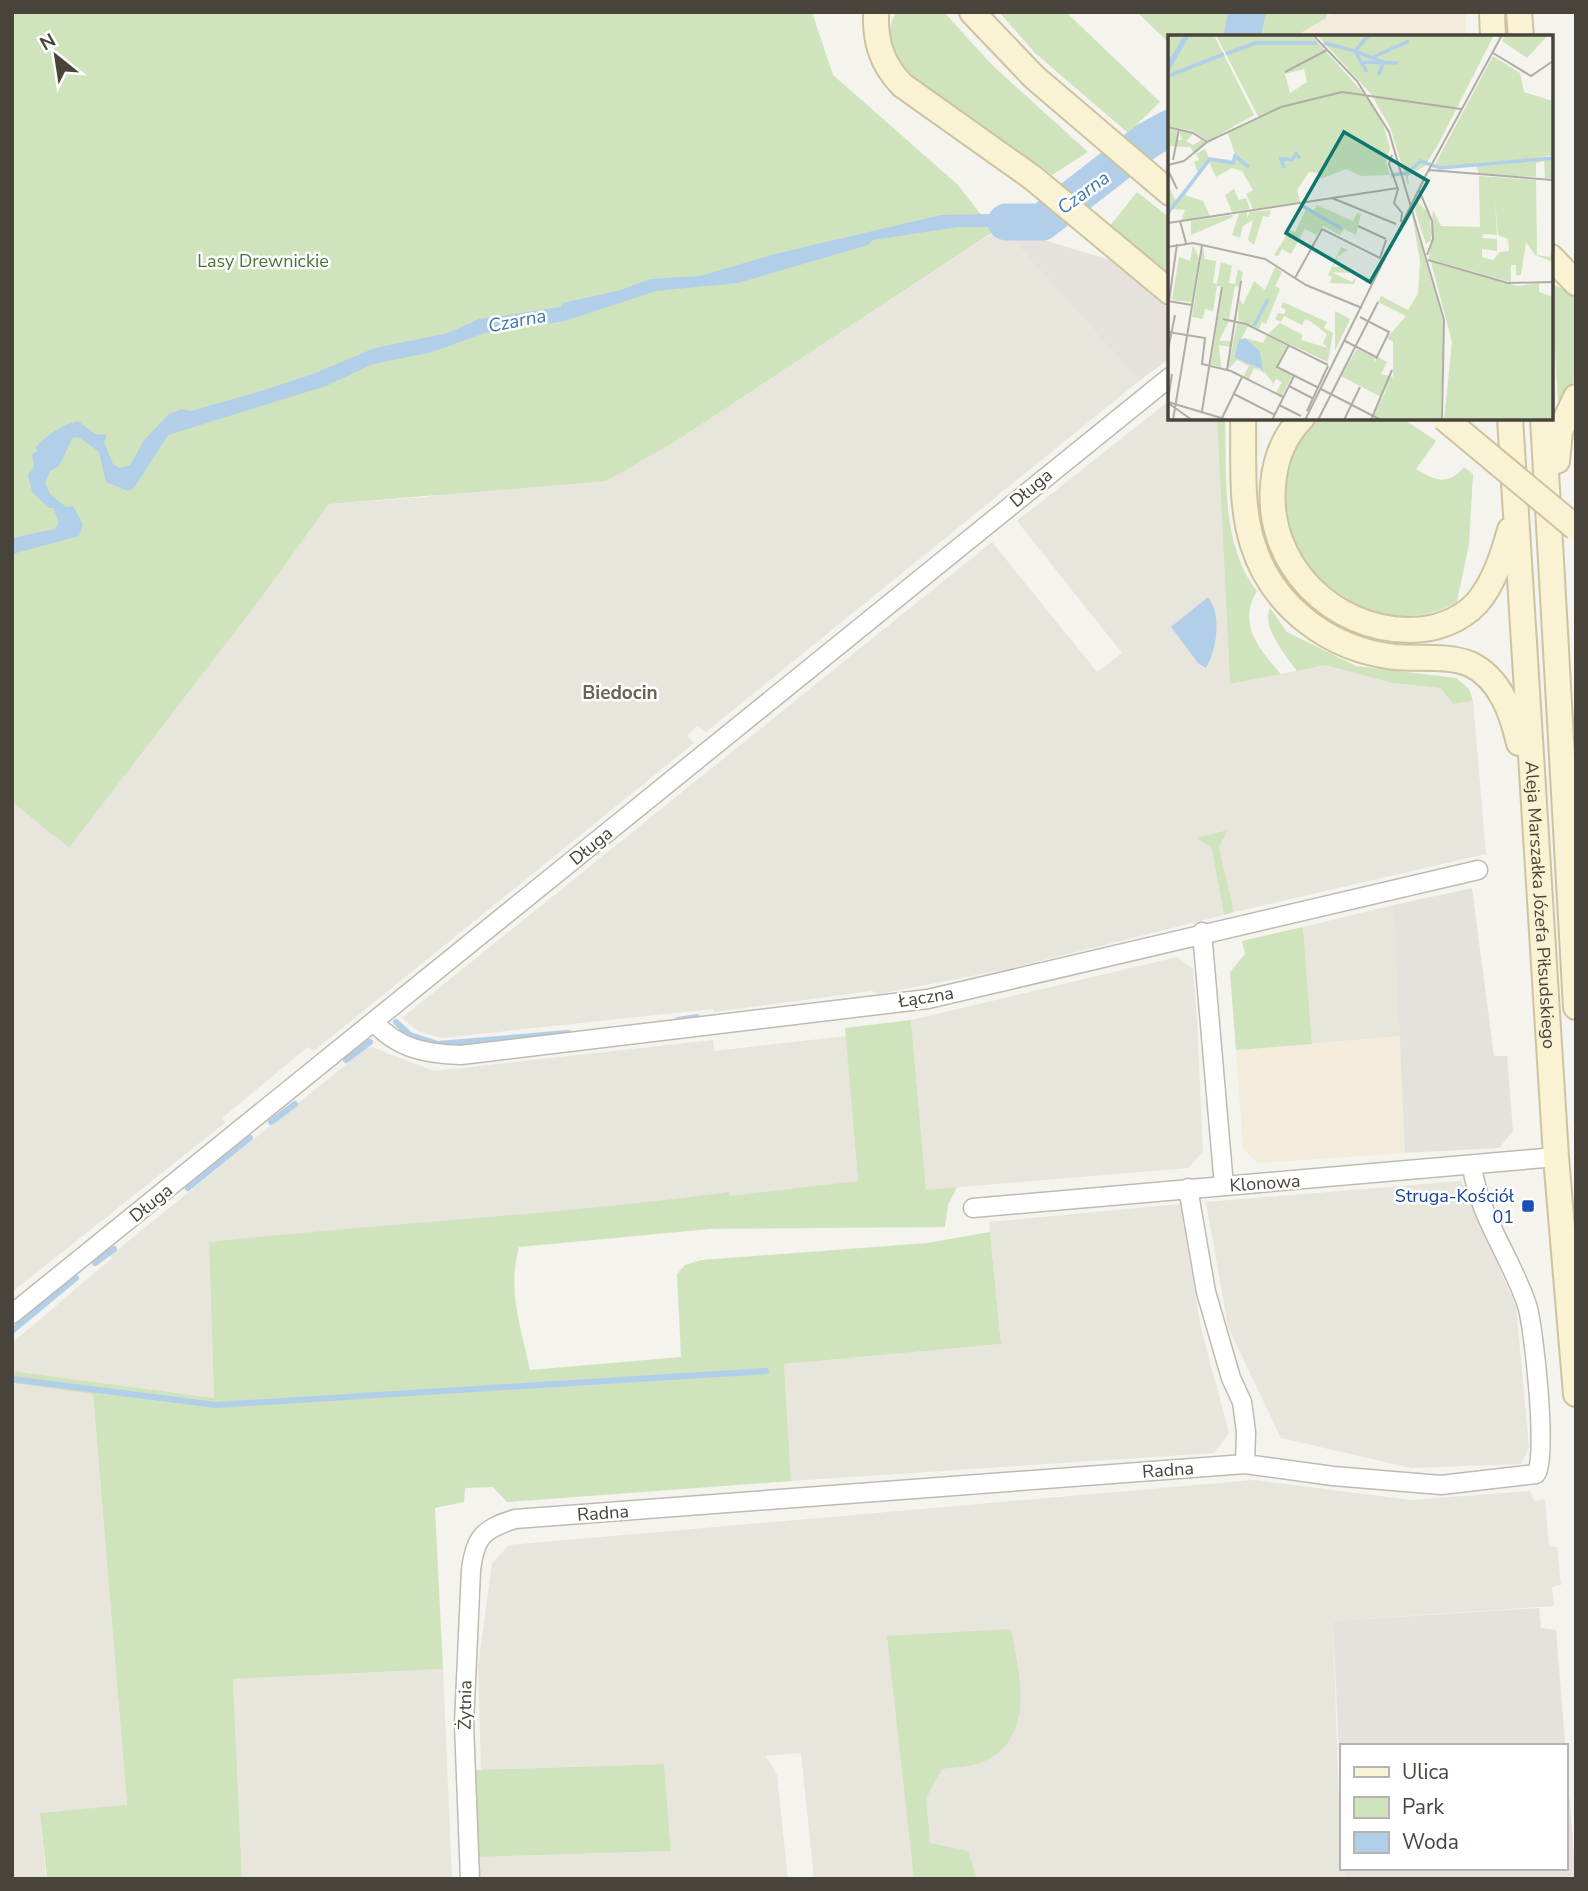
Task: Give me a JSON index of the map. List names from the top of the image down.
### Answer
{
  "streets": {
    "main road": ["Aleja Marszałka Józefa Piłsudskiego"],
    "street": [
      "Długa",
      "Łączna",
      "Klonowa",
      "Radna",
      "Żytnia"
    ]
  },
  "crossings": [
    ["Długa", "Łączna"],
    ["Aleja Marszałka Józefa Piłsudskiego", "Klonowa"],
    ["Klonowa", "Radna"],
    ["Radna", "Żytnia"]
  ],
  "districts": ["Biedocin"],
  "water": ["Czarna"],
  "parks": ["Lasy Drewnickie"],
  "places": {
    "transit": ["Struga-Kościół 01"]
  },
  "legend": ["Ulica", "Park", "Woda"],
  "north": "top left"
}
